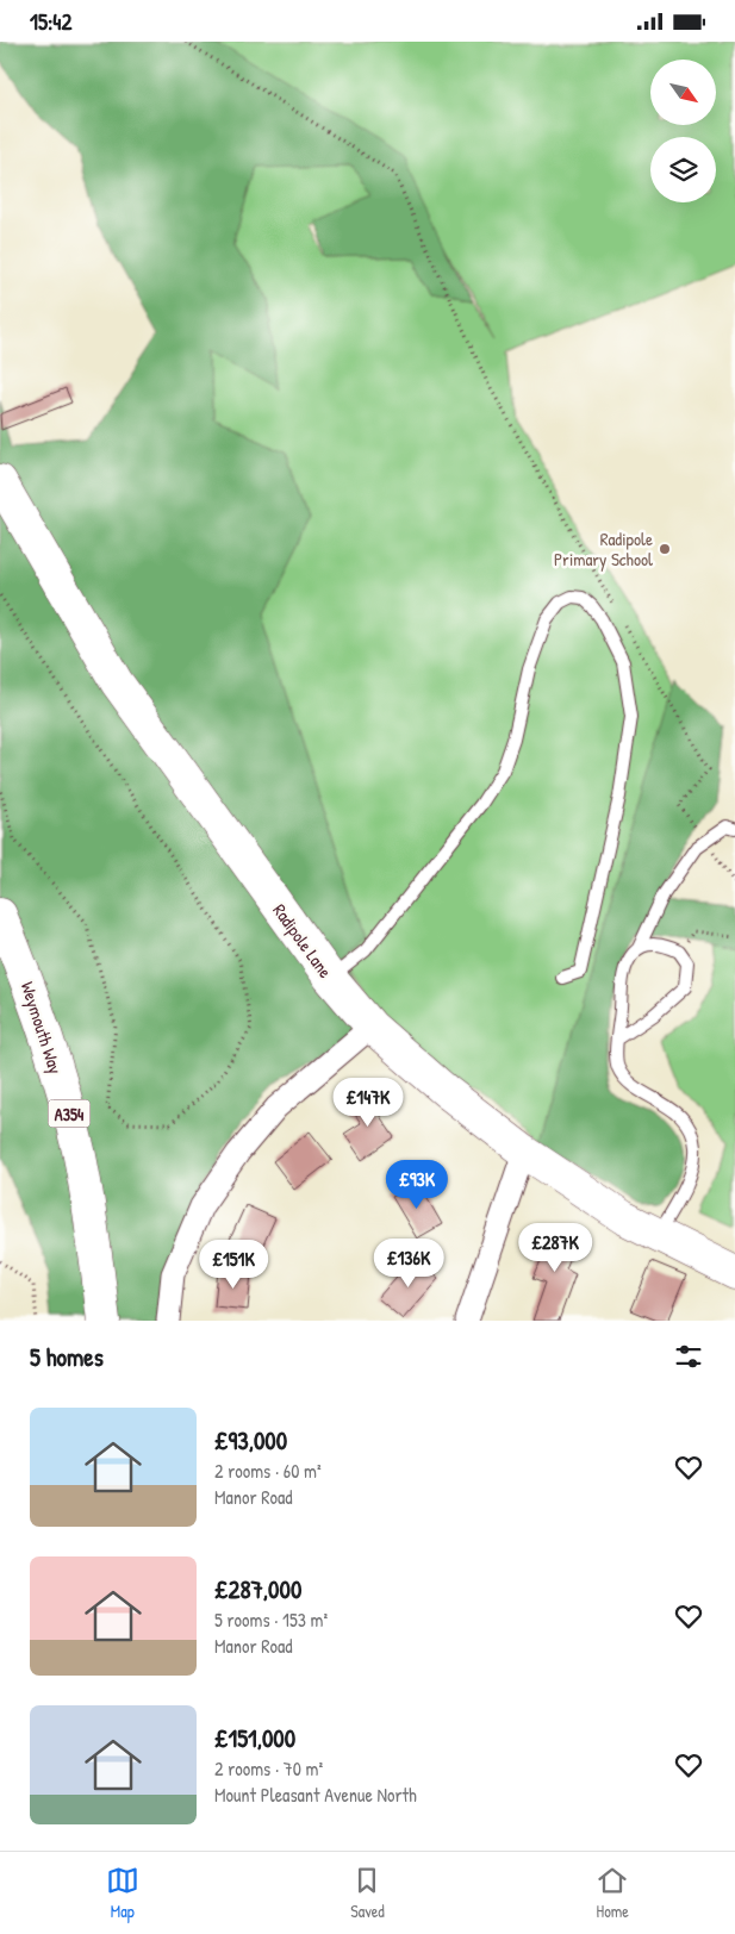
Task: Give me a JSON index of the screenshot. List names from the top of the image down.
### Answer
{
  "streets": {
    "main road": ["Radipole Lane", "Weymouth Way", "A354"]
  },
  "places": ["Radipole Primary School"],
  "north": "bottom right",
  "page": {
    "status": "15:42",
    "price": [
      "£147K",
      "£93K",
      "£287K",
      "£136K",
      "£151K"
    ],
    "heading": "5 homes",
    "list": [
      {
        "name": "£93,000",
        "note": "2 rooms · 60 m² · Manor Road"
      },
      {
        "name": "£287,000",
        "note": "5 rooms · 153 m² · Manor Road"
      },
      {
        "name": "£151,000",
        "note": "2 rooms · 70 m² · Mount Pleasant Avenue North"
      }
    ],
    "tabs": ["Map", "Saved", "Home"]
  }
}
